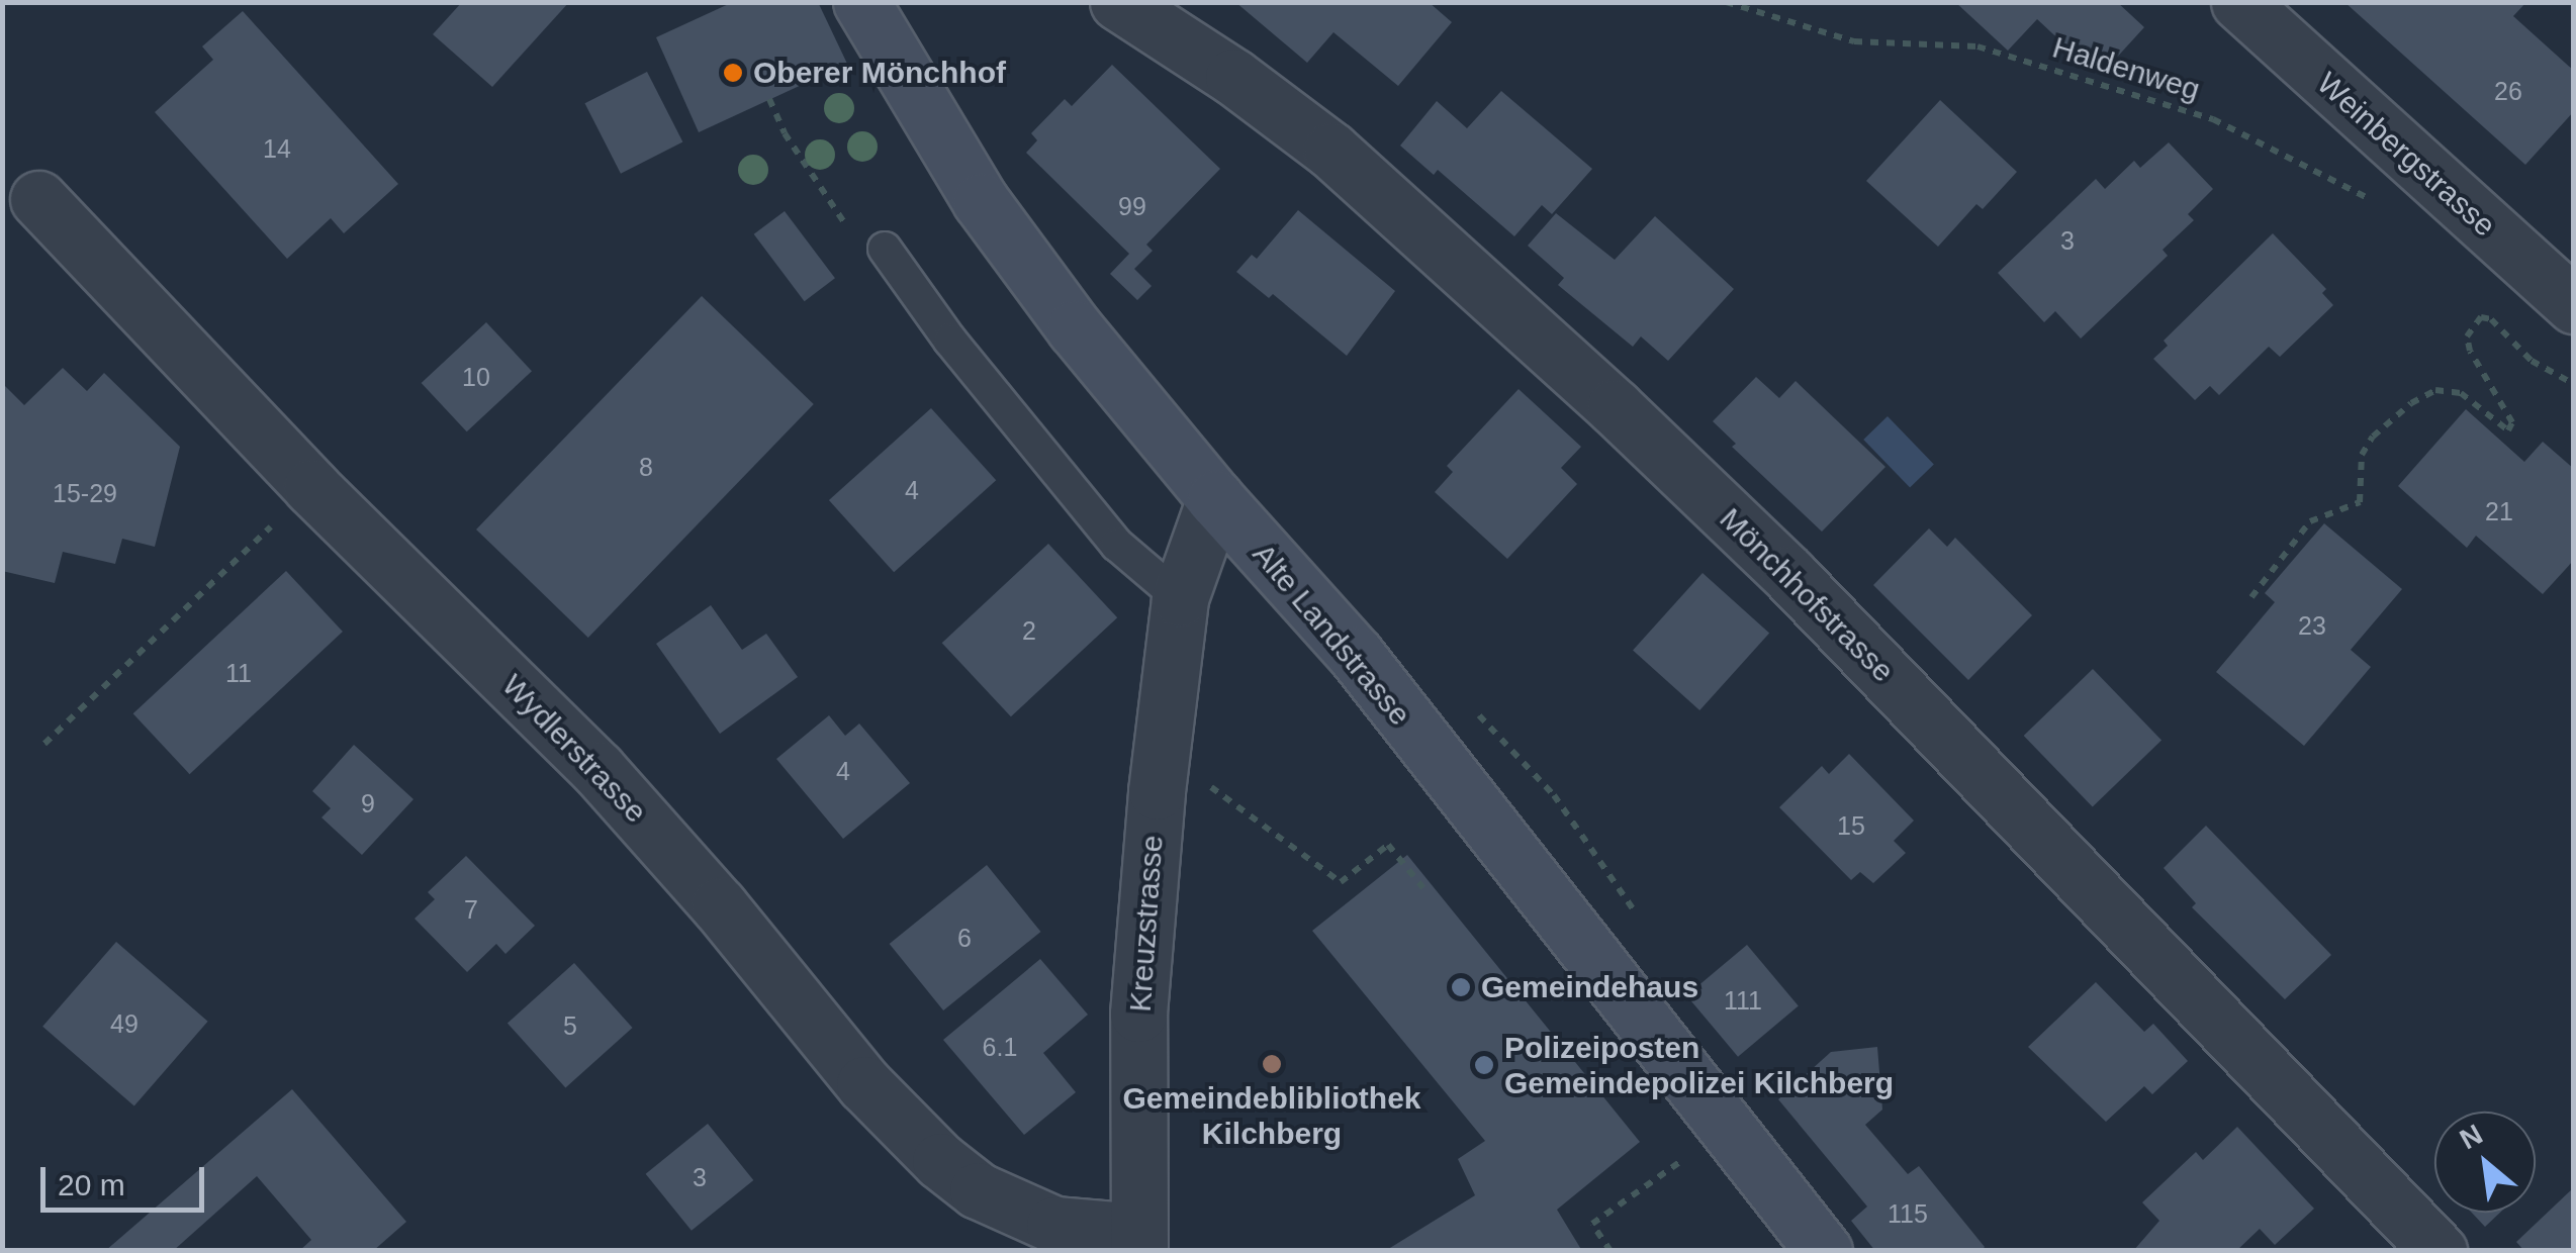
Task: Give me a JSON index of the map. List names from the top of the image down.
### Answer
{
  "streets": {
    "street": [
      "Weinbergstrasse",
      "Mönchhofstrasse",
      "Alte Landstrasse",
      "Wydlerstrasse",
      "Kreuzstrasse"
    ],
    "path": ["Haldenweg"]
  },
  "crossings": [
    ["Alte Landstrasse", "Kreuzstrasse"],
    ["Wydlerstrasse", "Kreuzstrasse"]
  ],
  "places": [
    "Oberer Mönchhof",
    "Gemeindehaus",
    "Gemeindeblibliothek Kilchberg",
    "Polizeiposten Gemeindepolizei Kilchberg"
  ],
  "house_numbers": [
    "26",
    "14",
    "99",
    "3",
    "10",
    "8",
    "4",
    "15-29",
    "21",
    "23",
    "2",
    "11",
    "4",
    "9",
    "15",
    "7",
    "6",
    "111",
    "49",
    "5",
    "6.1",
    "3",
    "115"
  ],
  "scale_bar": "20 m",
  "north": "top left"
}
